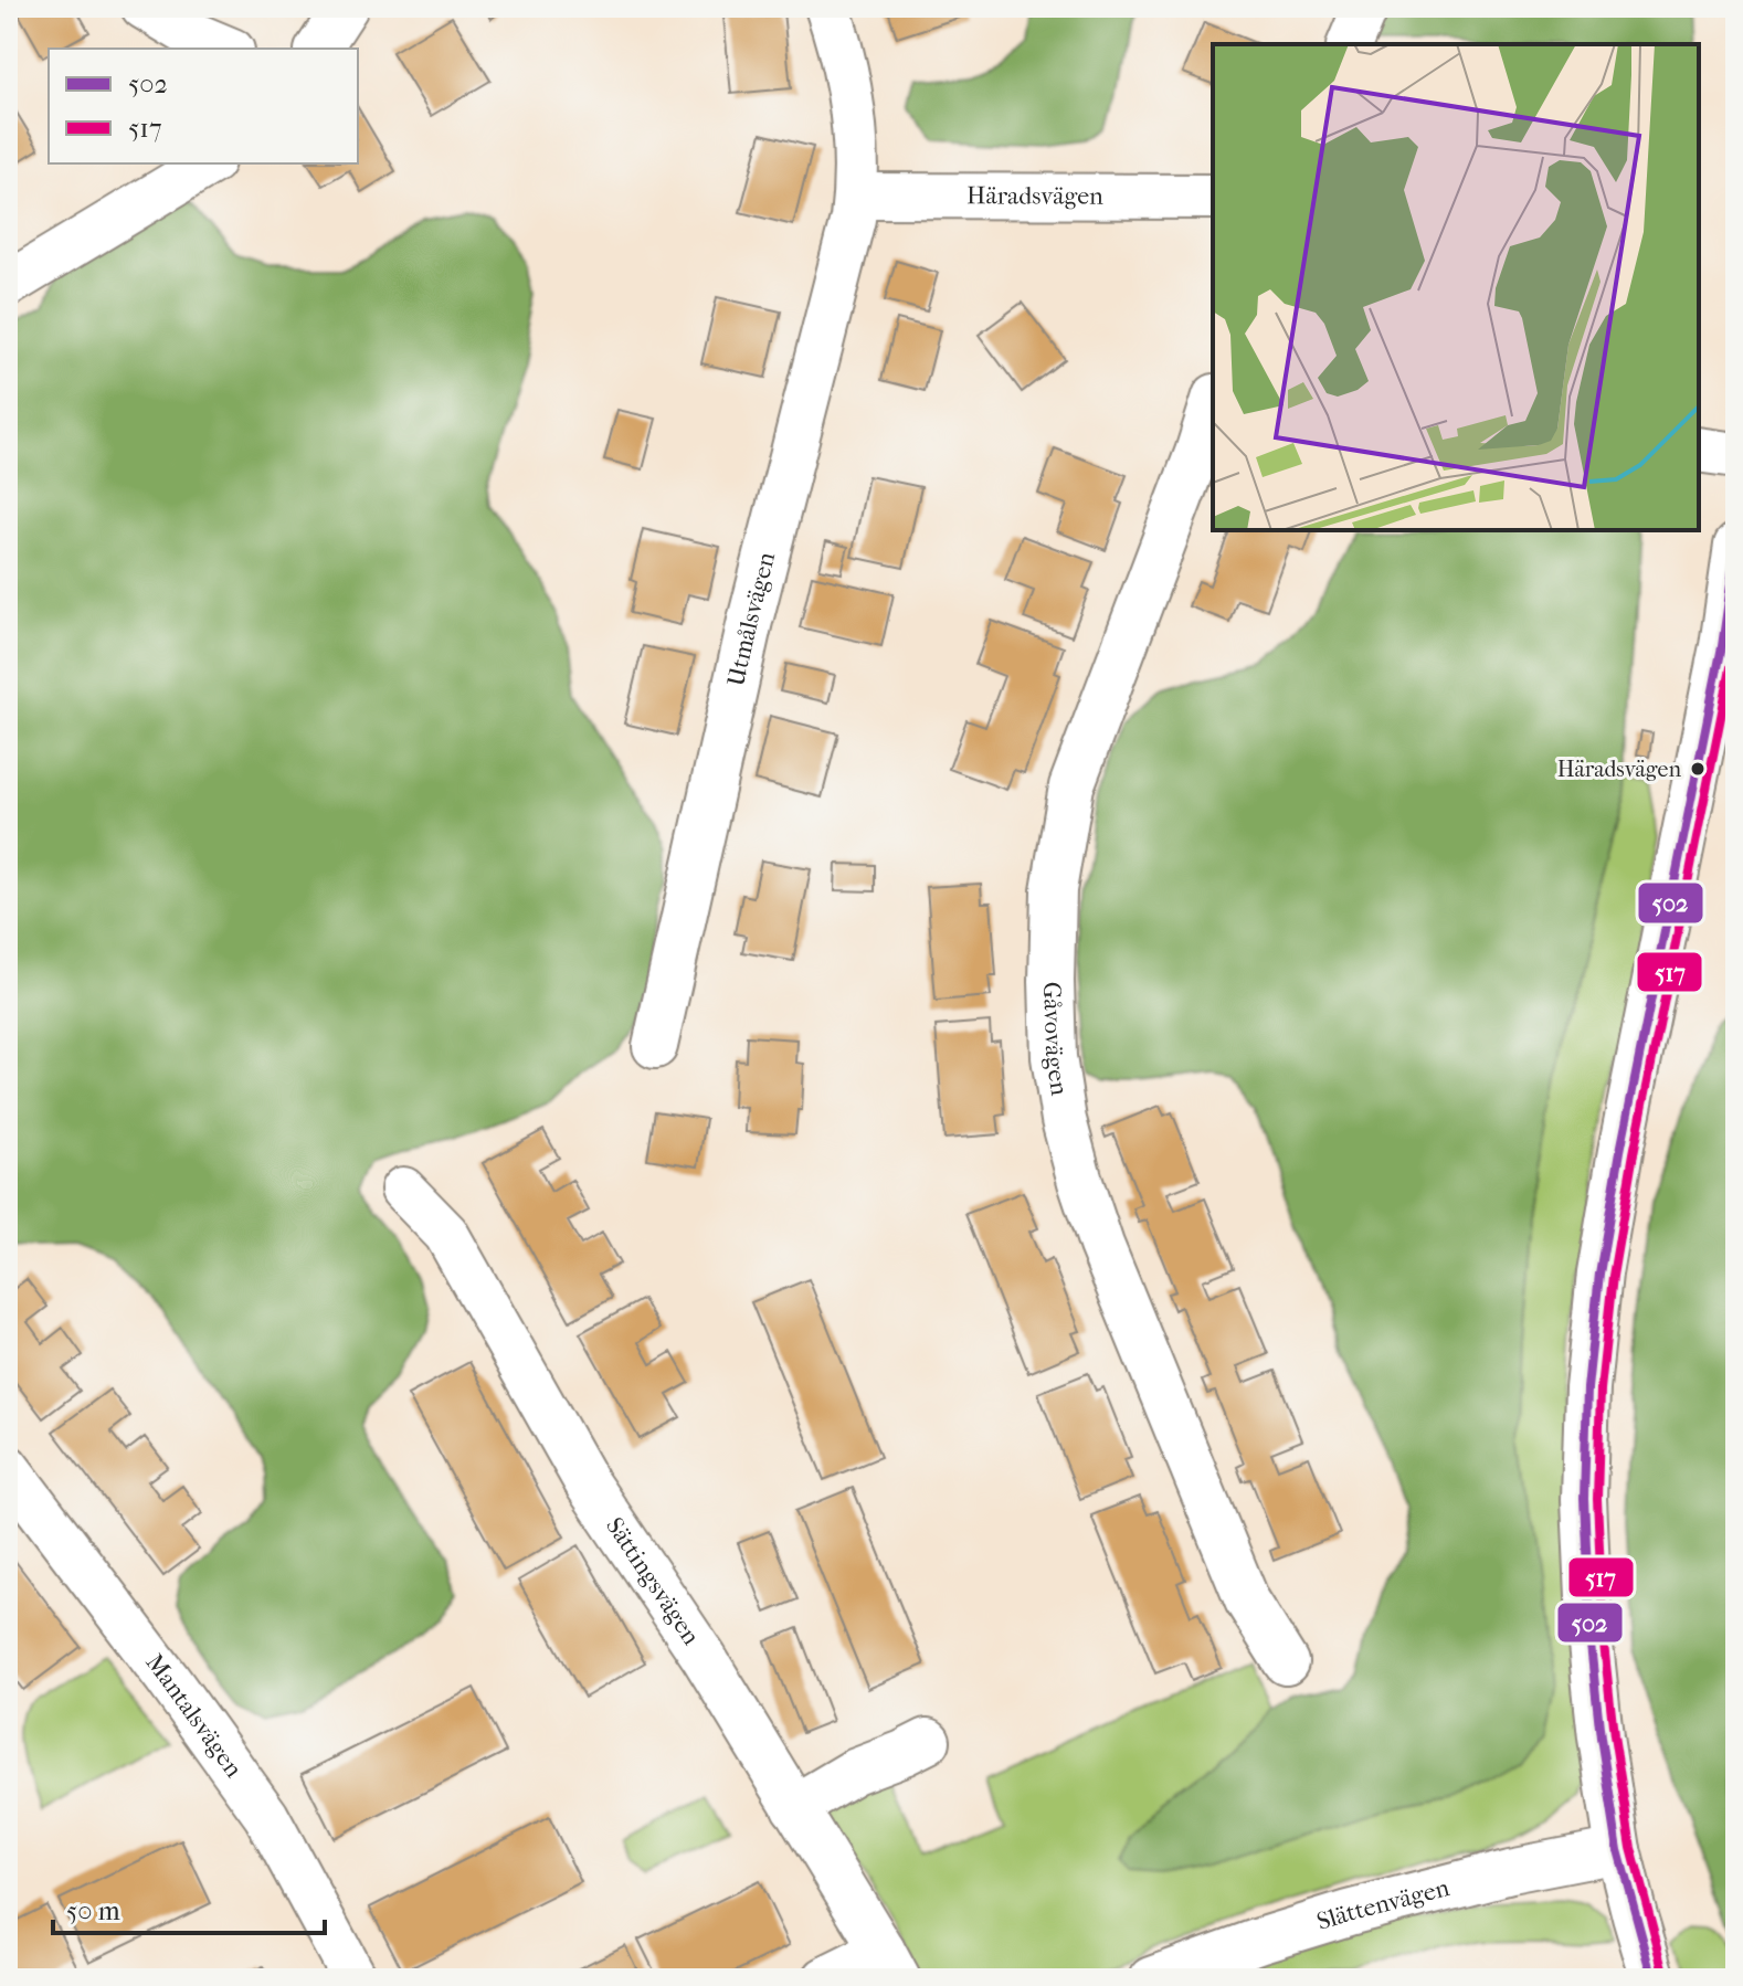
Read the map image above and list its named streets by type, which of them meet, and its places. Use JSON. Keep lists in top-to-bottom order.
{
  "streets": {
    "street": [
      "Häradsvägen",
      "Utmålsvägen",
      "Gåvovägen",
      "Sättingsvägen",
      "Mantalsvägen",
      "Slättenvägen"
    ]
  },
  "crossings": [
    ["Häradsvägen", "Utmålsvägen"]
  ],
  "places": ["Häradsvägen"],
  "lines": ["transit line 502", "transit line 517"],
  "legend": ["502", "517"],
  "scale_bar": "50 m"
}
